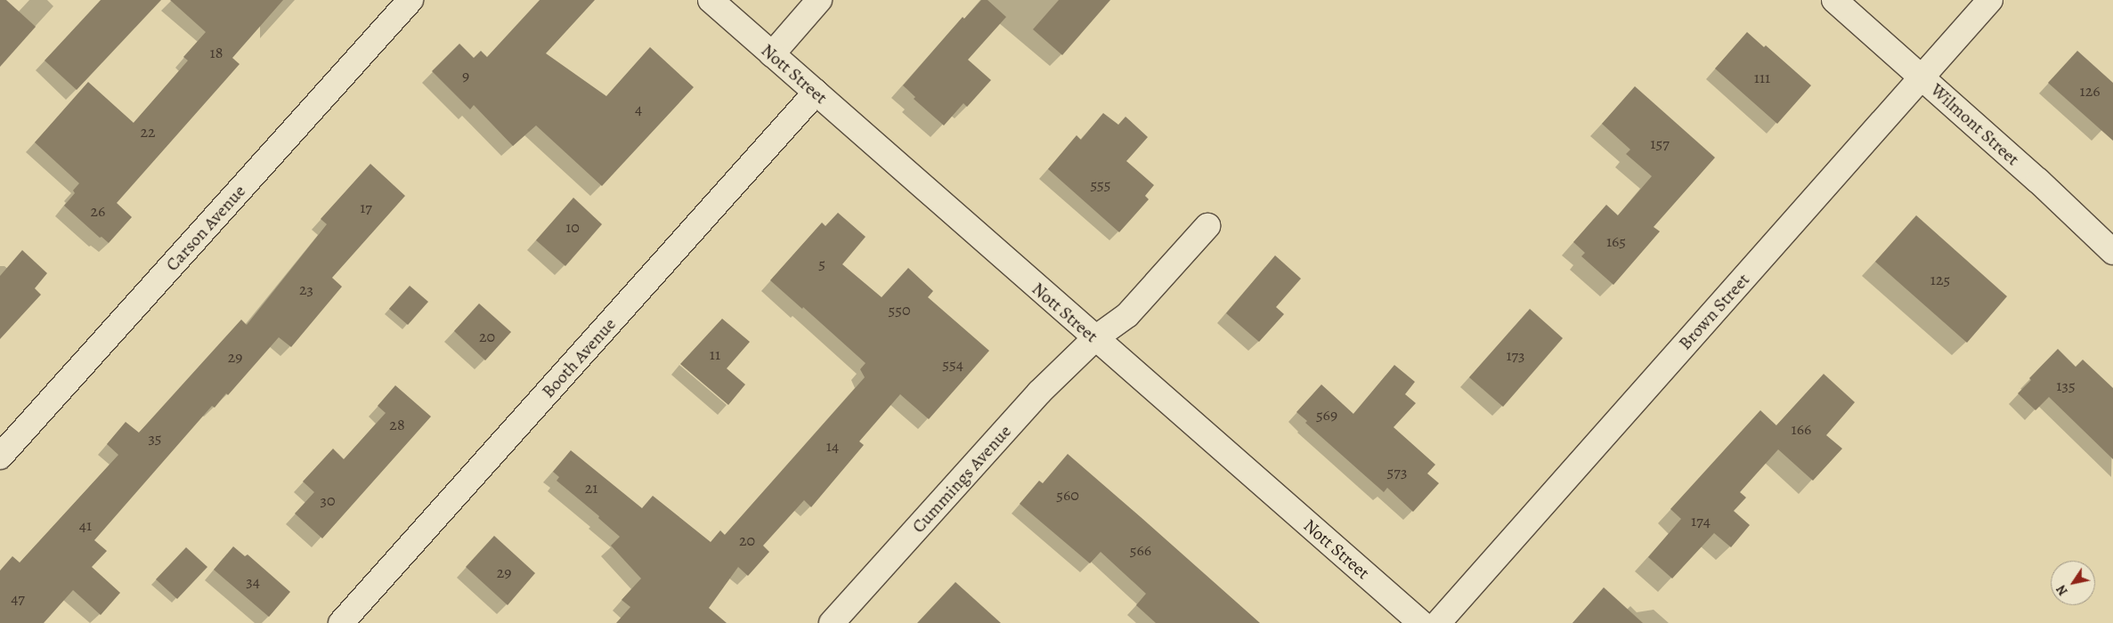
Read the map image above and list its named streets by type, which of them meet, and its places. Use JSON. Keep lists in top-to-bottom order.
{
  "streets": {
    "street": [
      "Nott Street",
      "Wilmont Street",
      "Carson Avenue",
      "Brown Street",
      "Booth Avenue",
      "Cummings Avenue"
    ]
  },
  "crossings": [
    ["Nott Street", "Booth Avenue"],
    ["Nott Street", "Cummings Avenue"],
    ["Wilmont Street", "Brown Street"]
  ],
  "house_numbers": [
    "18",
    "9",
    "111",
    "126",
    "4",
    "22",
    "157",
    "555",
    "17",
    "26",
    "10",
    "165",
    "5",
    "125",
    "23",
    "550",
    "20",
    "11",
    "173",
    "29",
    "554",
    "135",
    "569",
    "28",
    "166",
    "35",
    "14",
    "573",
    "21",
    "560",
    "30",
    "174",
    "41",
    "20",
    "566",
    "29",
    "34",
    "47"
  ],
  "north": "bottom left"
}
